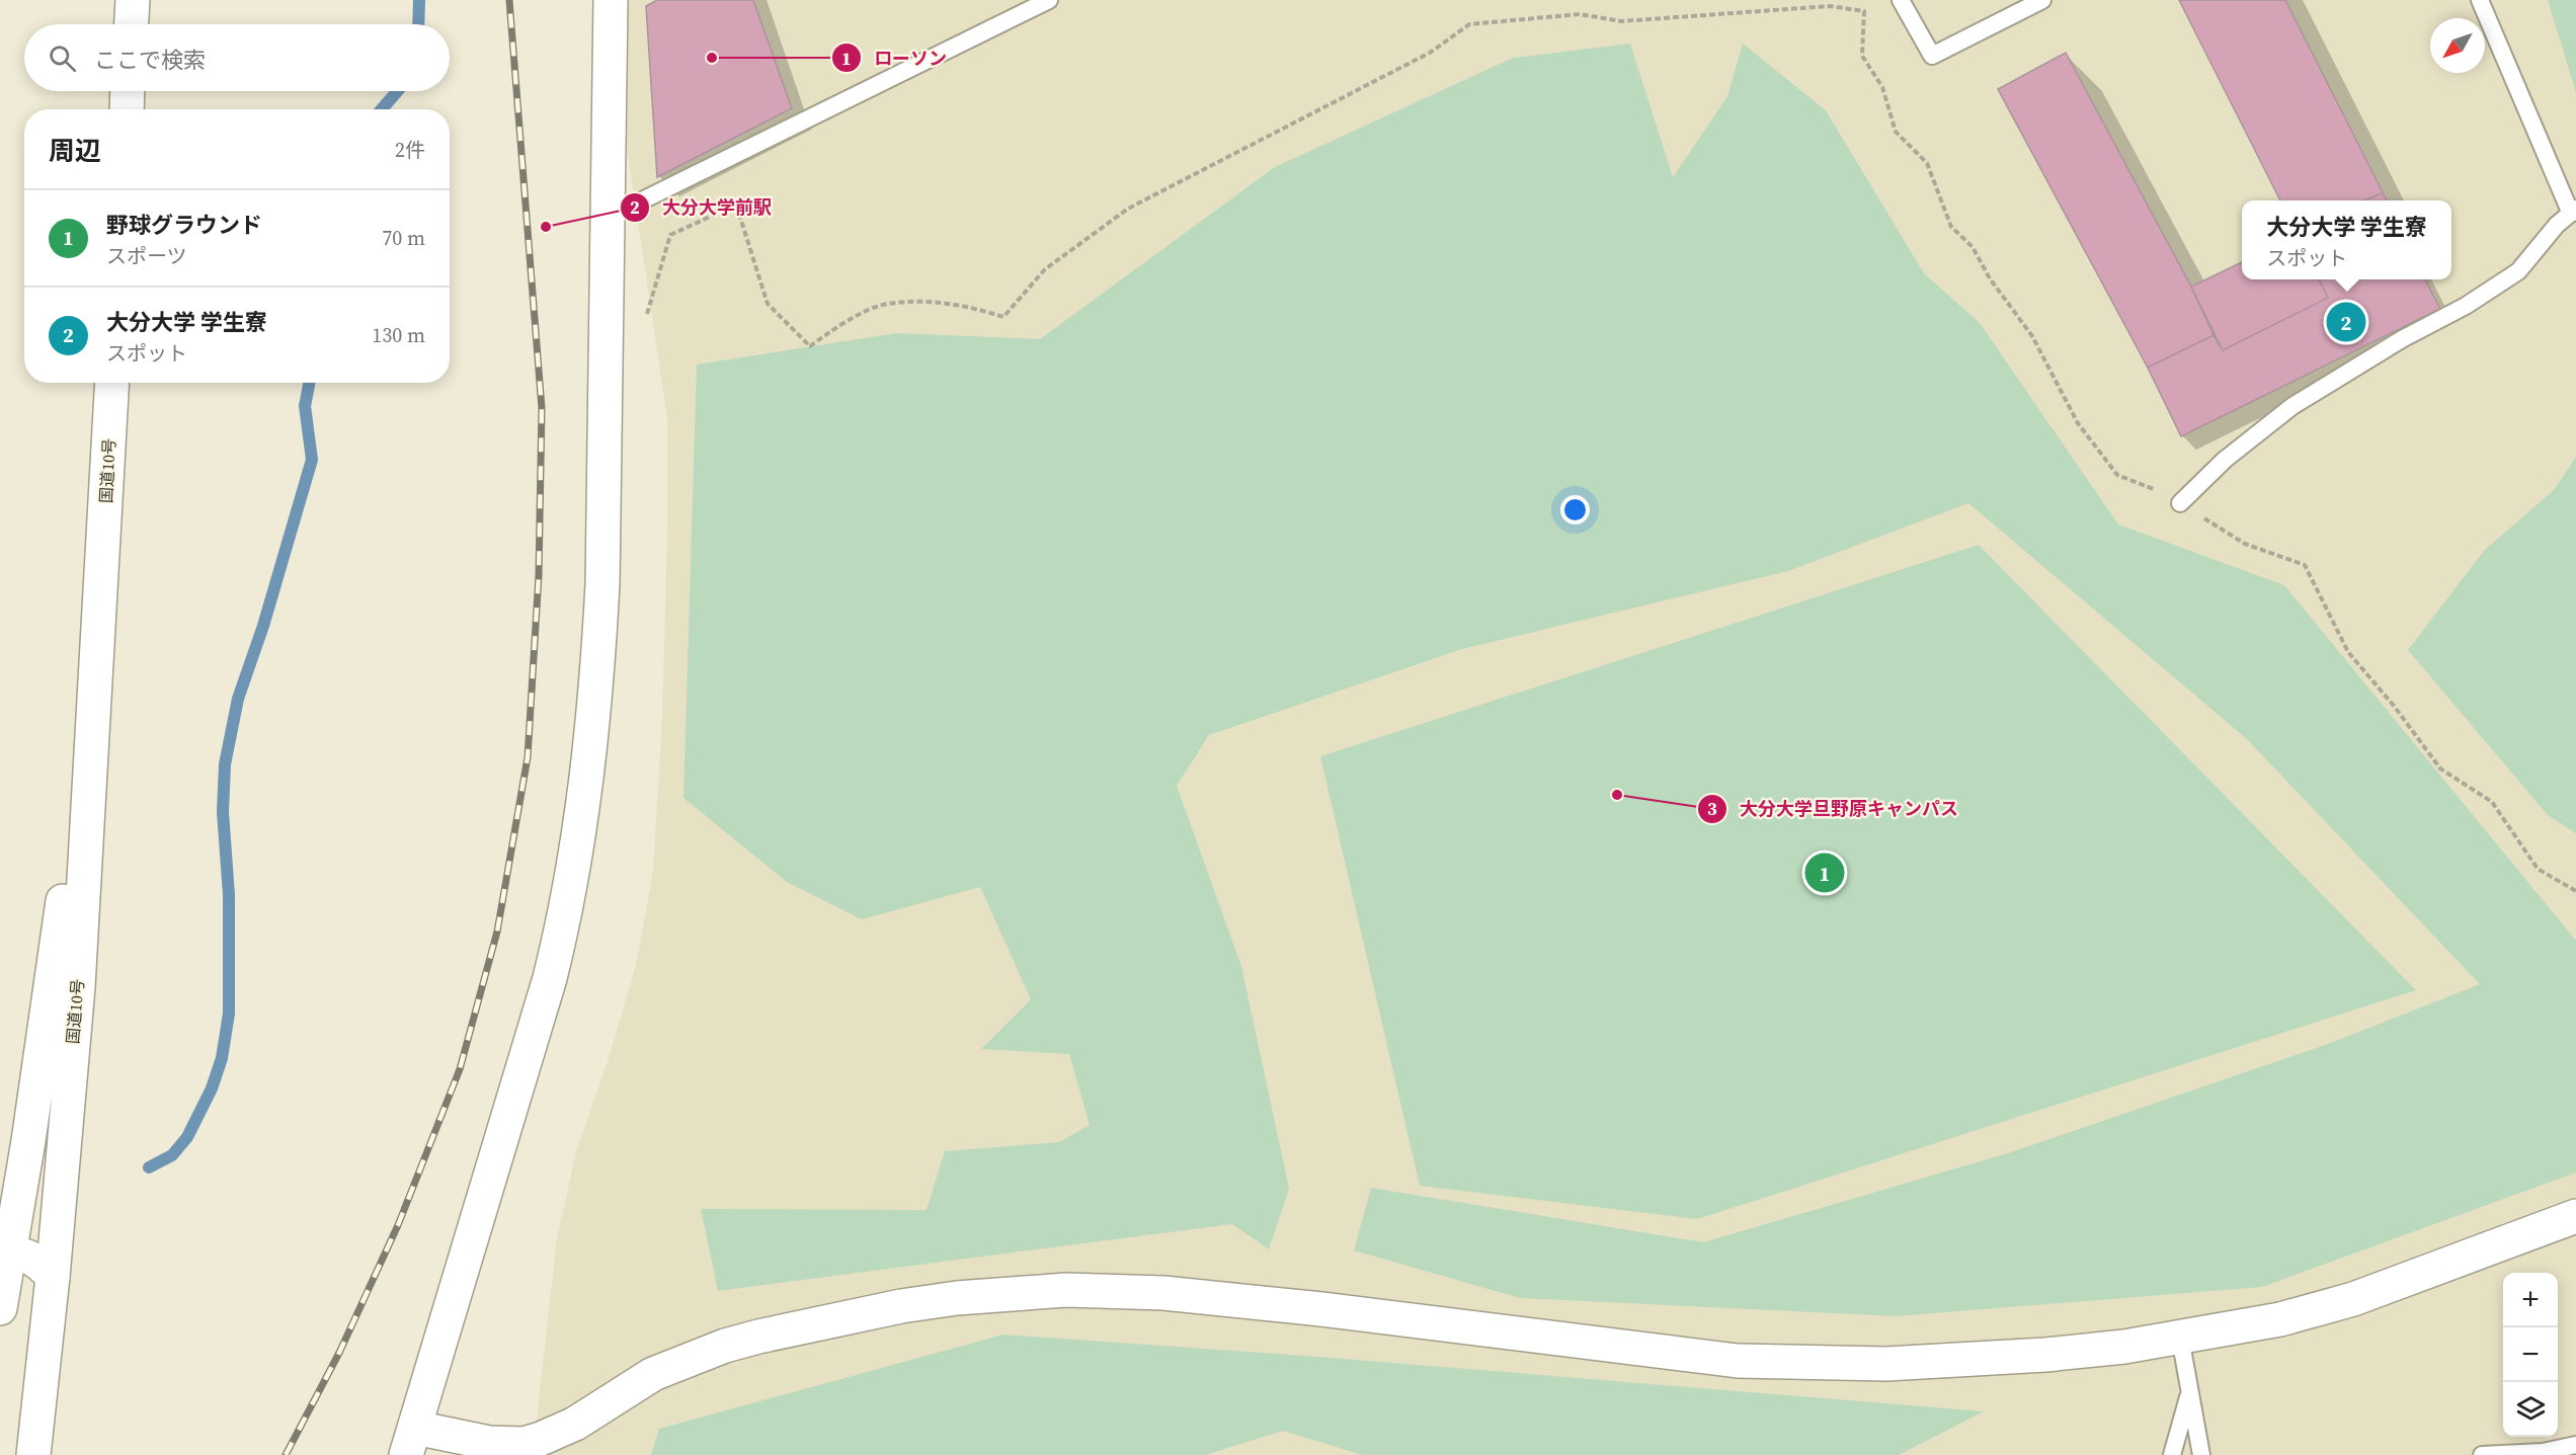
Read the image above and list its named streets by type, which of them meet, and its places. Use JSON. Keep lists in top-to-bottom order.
{
  "streets": {
    "main road": ["国道10号"]
  },
  "places": ["ローソン", "大分大学前駅", "大分大学旦野原キャンパス"],
  "north": "bottom left",
  "page": {
    "search": "ここで検索",
    "heading": ["周辺", "2件"],
    "list": [
      {
        "mark": "1",
        "name": "野球グラウンド",
        "note": "スポーツ",
        "value": "70 m"
      },
      {
        "mark": "2",
        "name": "大分大学 学生寮",
        "note": "スポット",
        "value": "130 m"
      }
    ],
    "popup": ["大分大学 学生寮", "スポット"],
    "pins": ["2", "1"],
    "map_buttons": ["+", "−"]
  }
}
